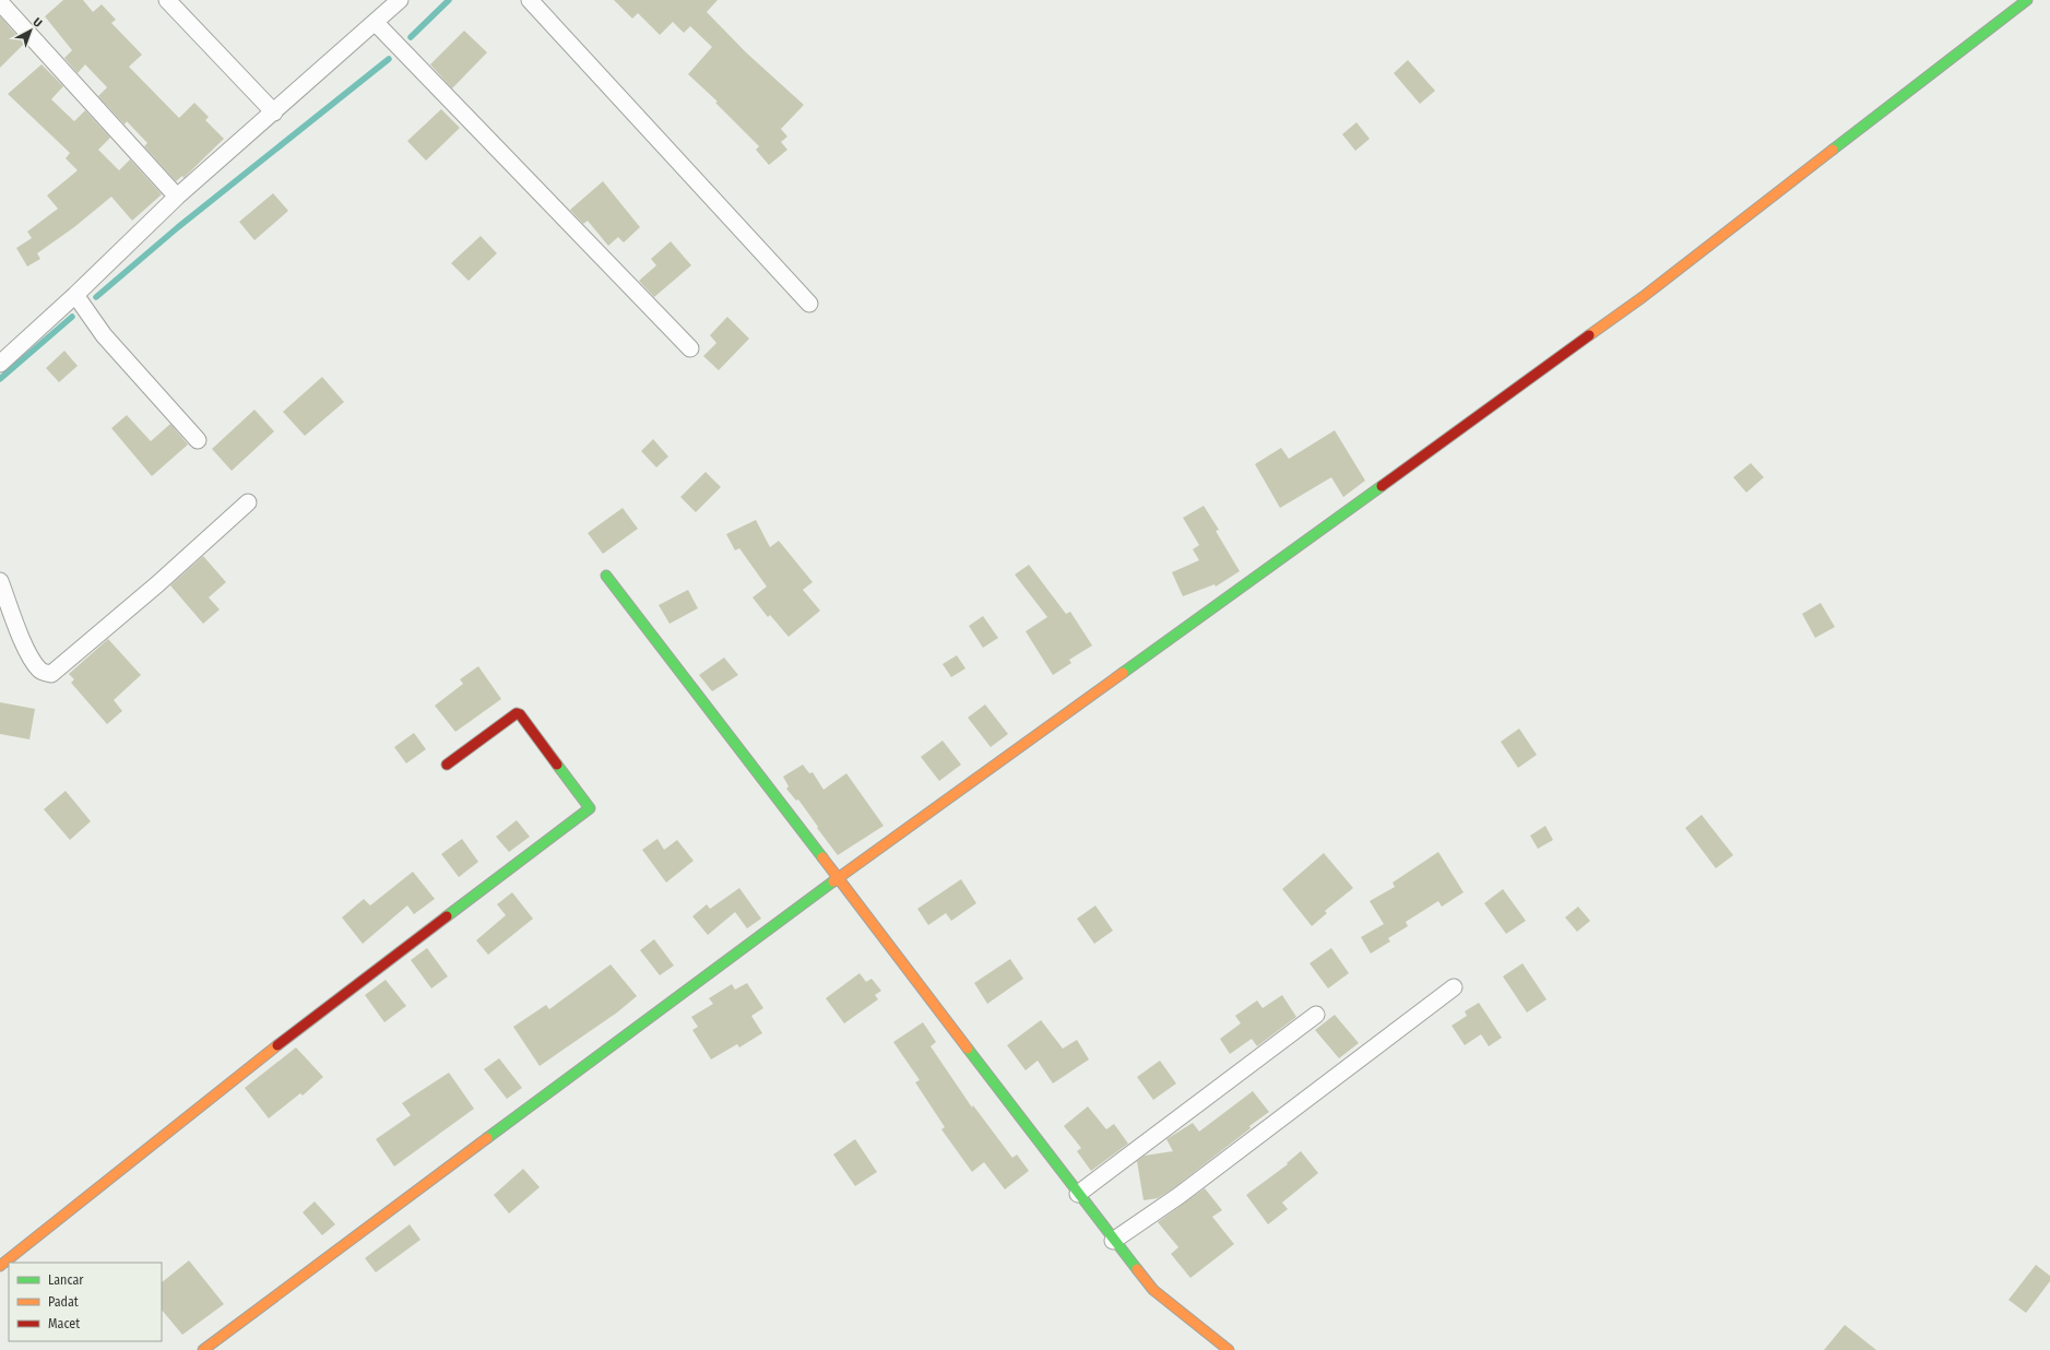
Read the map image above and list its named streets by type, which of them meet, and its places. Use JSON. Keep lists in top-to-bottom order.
{
  "legend": ["Lancar", "Padat", "Macet"],
  "north": "top right"
}
